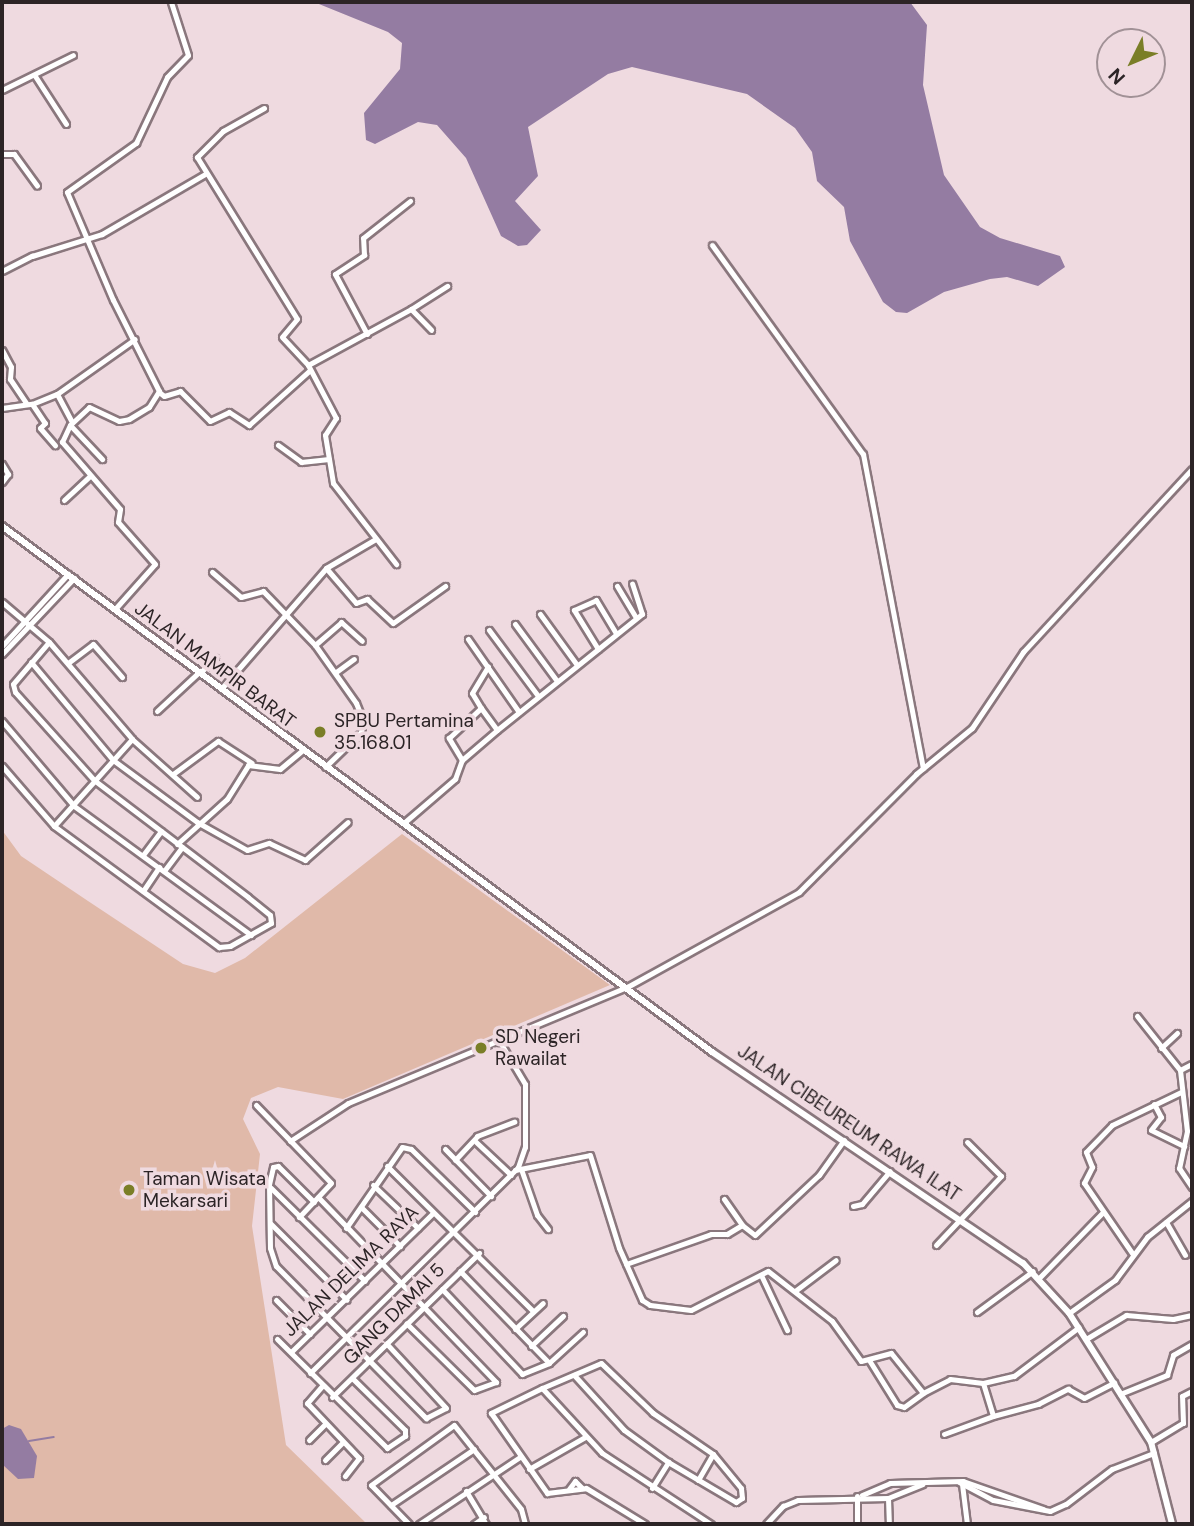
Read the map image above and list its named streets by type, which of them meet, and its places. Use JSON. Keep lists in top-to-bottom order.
{
  "streets": {
    "street": [
      "JALAN MAMPIR BARAT",
      "JALAN CIBEUREUM RAWA ILAT",
      "JALAN DELIMA RAYA",
      "GANG DAMAI 5"
    ]
  },
  "crossings": [
    ["JALAN MAMPIR BARAT", "JALAN CIBEUREUM RAWA ILAT"]
  ],
  "places": ["SPBU Pertamina 35.168.01", "SD Negeri Rawailat", "Taman Wisata Mekarsari"],
  "north": "bottom left"
}
